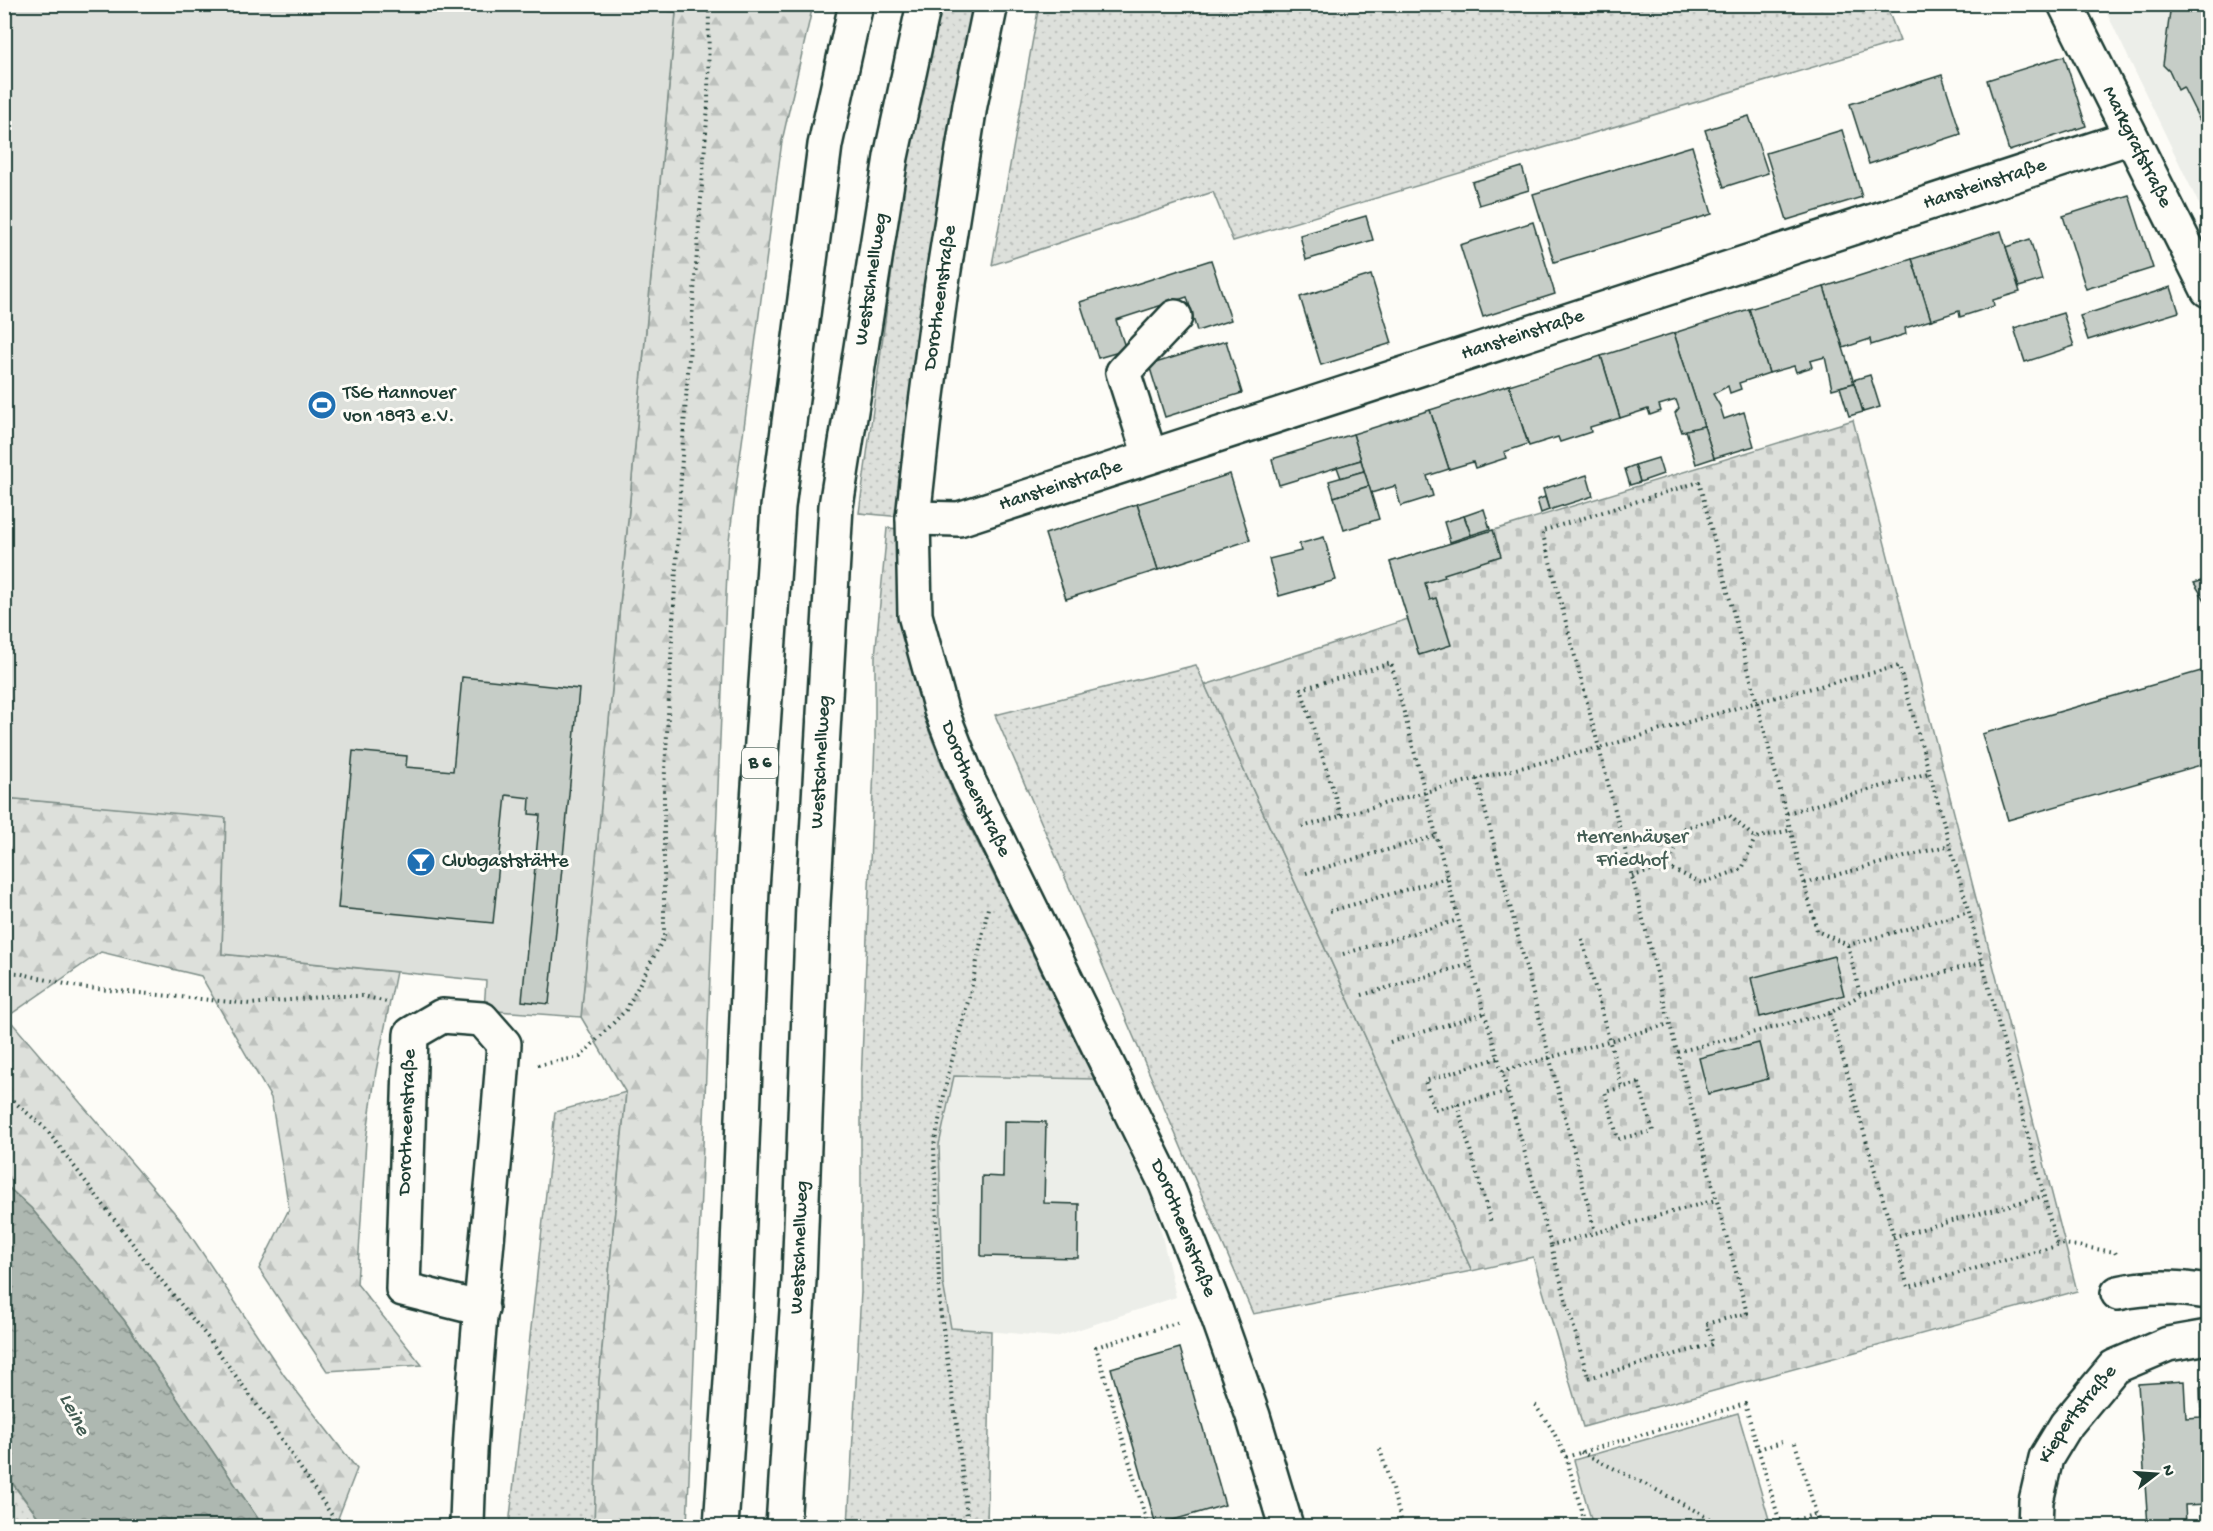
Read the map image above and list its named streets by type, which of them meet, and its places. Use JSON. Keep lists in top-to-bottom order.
{
  "streets": {
    "main road": [
      "Markgrafstraße",
      "Hansteinstraße",
      "Westschnellweg",
      "Dorotheenstraße",
      "B 6",
      "Kiepertstraße"
    ]
  },
  "crossings": [
    ["Markgrafstraße", "Hansteinstraße"],
    ["Hansteinstraße", "Dorotheenstraße"]
  ],
  "water": ["Leine"],
  "parks": ["Herrenhäuser Friedhof"],
  "places": {
    "sports": ["TSG Hannover von 1893 e.V."],
    "bar": ["Clubgaststätte"]
  },
  "north": "right"
}
